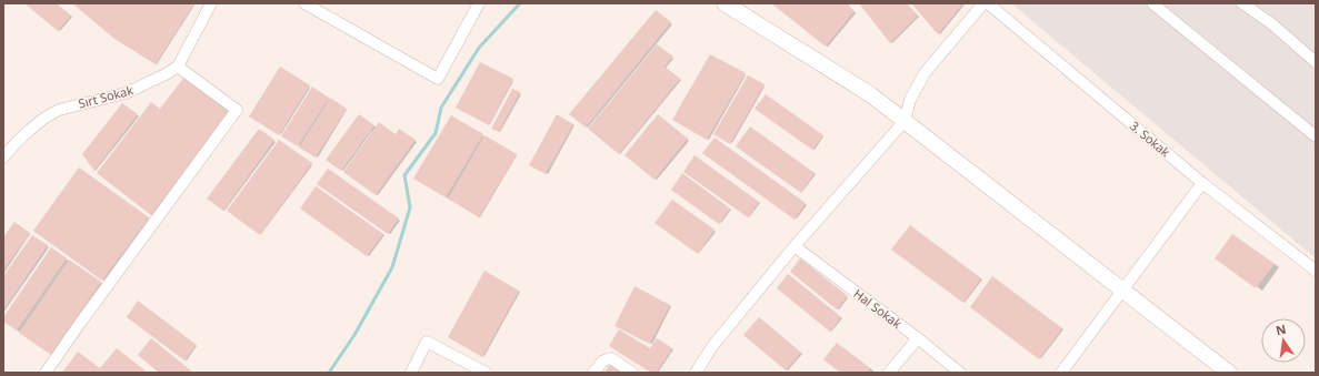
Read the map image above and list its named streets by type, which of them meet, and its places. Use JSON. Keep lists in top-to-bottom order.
{
  "streets": {
    "street": ["Sırt Sokak", "3. Sokak", "Hal Sokak"]
  },
  "north": "top"
}
